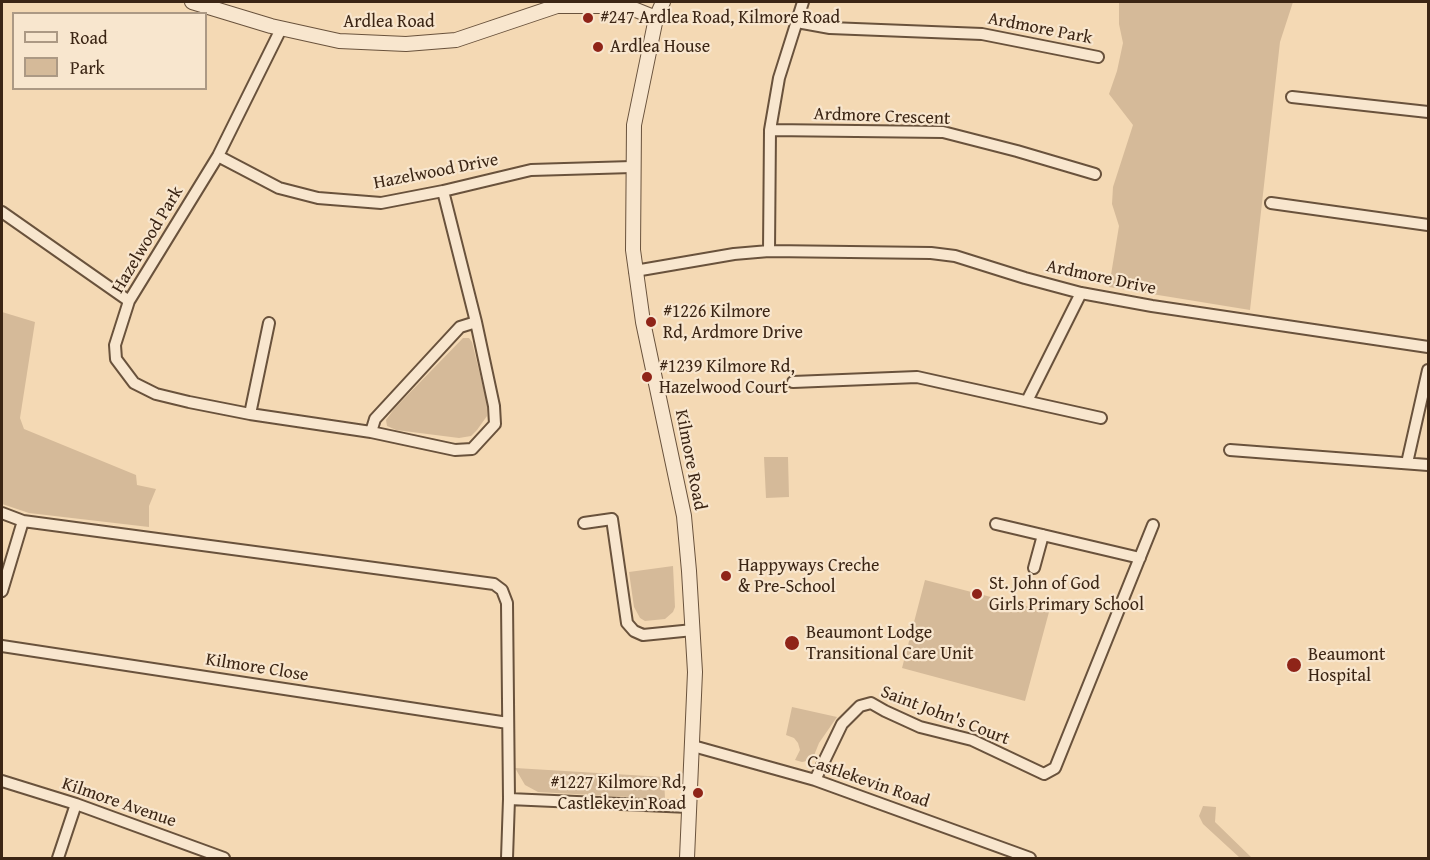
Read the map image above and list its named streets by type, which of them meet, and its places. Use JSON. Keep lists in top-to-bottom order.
{
  "streets": {
    "street": [
      "Ardlea Road",
      "Ardmore Park",
      "Ardmore Crescent",
      "Hazelwood Drive",
      "Hazelwood Park",
      "Ardmore Drive",
      "Kilmore Road",
      "Kilmore Close",
      "Saint John's Court",
      "Castlekevin Road",
      "Kilmore Avenue"
    ]
  },
  "crossings": [
    ["Ardlea Road", "Hazelwood Park"],
    ["Ardlea Road", "Kilmore Road"],
    ["Hazelwood Drive", "Hazelwood Park"],
    ["Hazelwood Drive", "Kilmore Road"],
    ["Ardmore Drive", "Kilmore Road"],
    ["Kilmore Road", "Castlekevin Road"],
    ["Saint John's Court", "Castlekevin Road"]
  ],
  "places": [
    "#247 Ardlea Road, Kilmore Road",
    "Ardlea House",
    "#1226 Kilmore Rd, Ardmore Drive",
    "#1239 Kilmore Rd, Hazelwood Court",
    "Happyways Creche & Pre-School",
    "St. John of God Girls Primary School",
    "Beaumont Lodge Transitional Care Unit",
    "Beaumont Hospital",
    "#1227 Kilmore Rd, Castlekevin Road"
  ],
  "legend": ["Road", "Park"]
}
